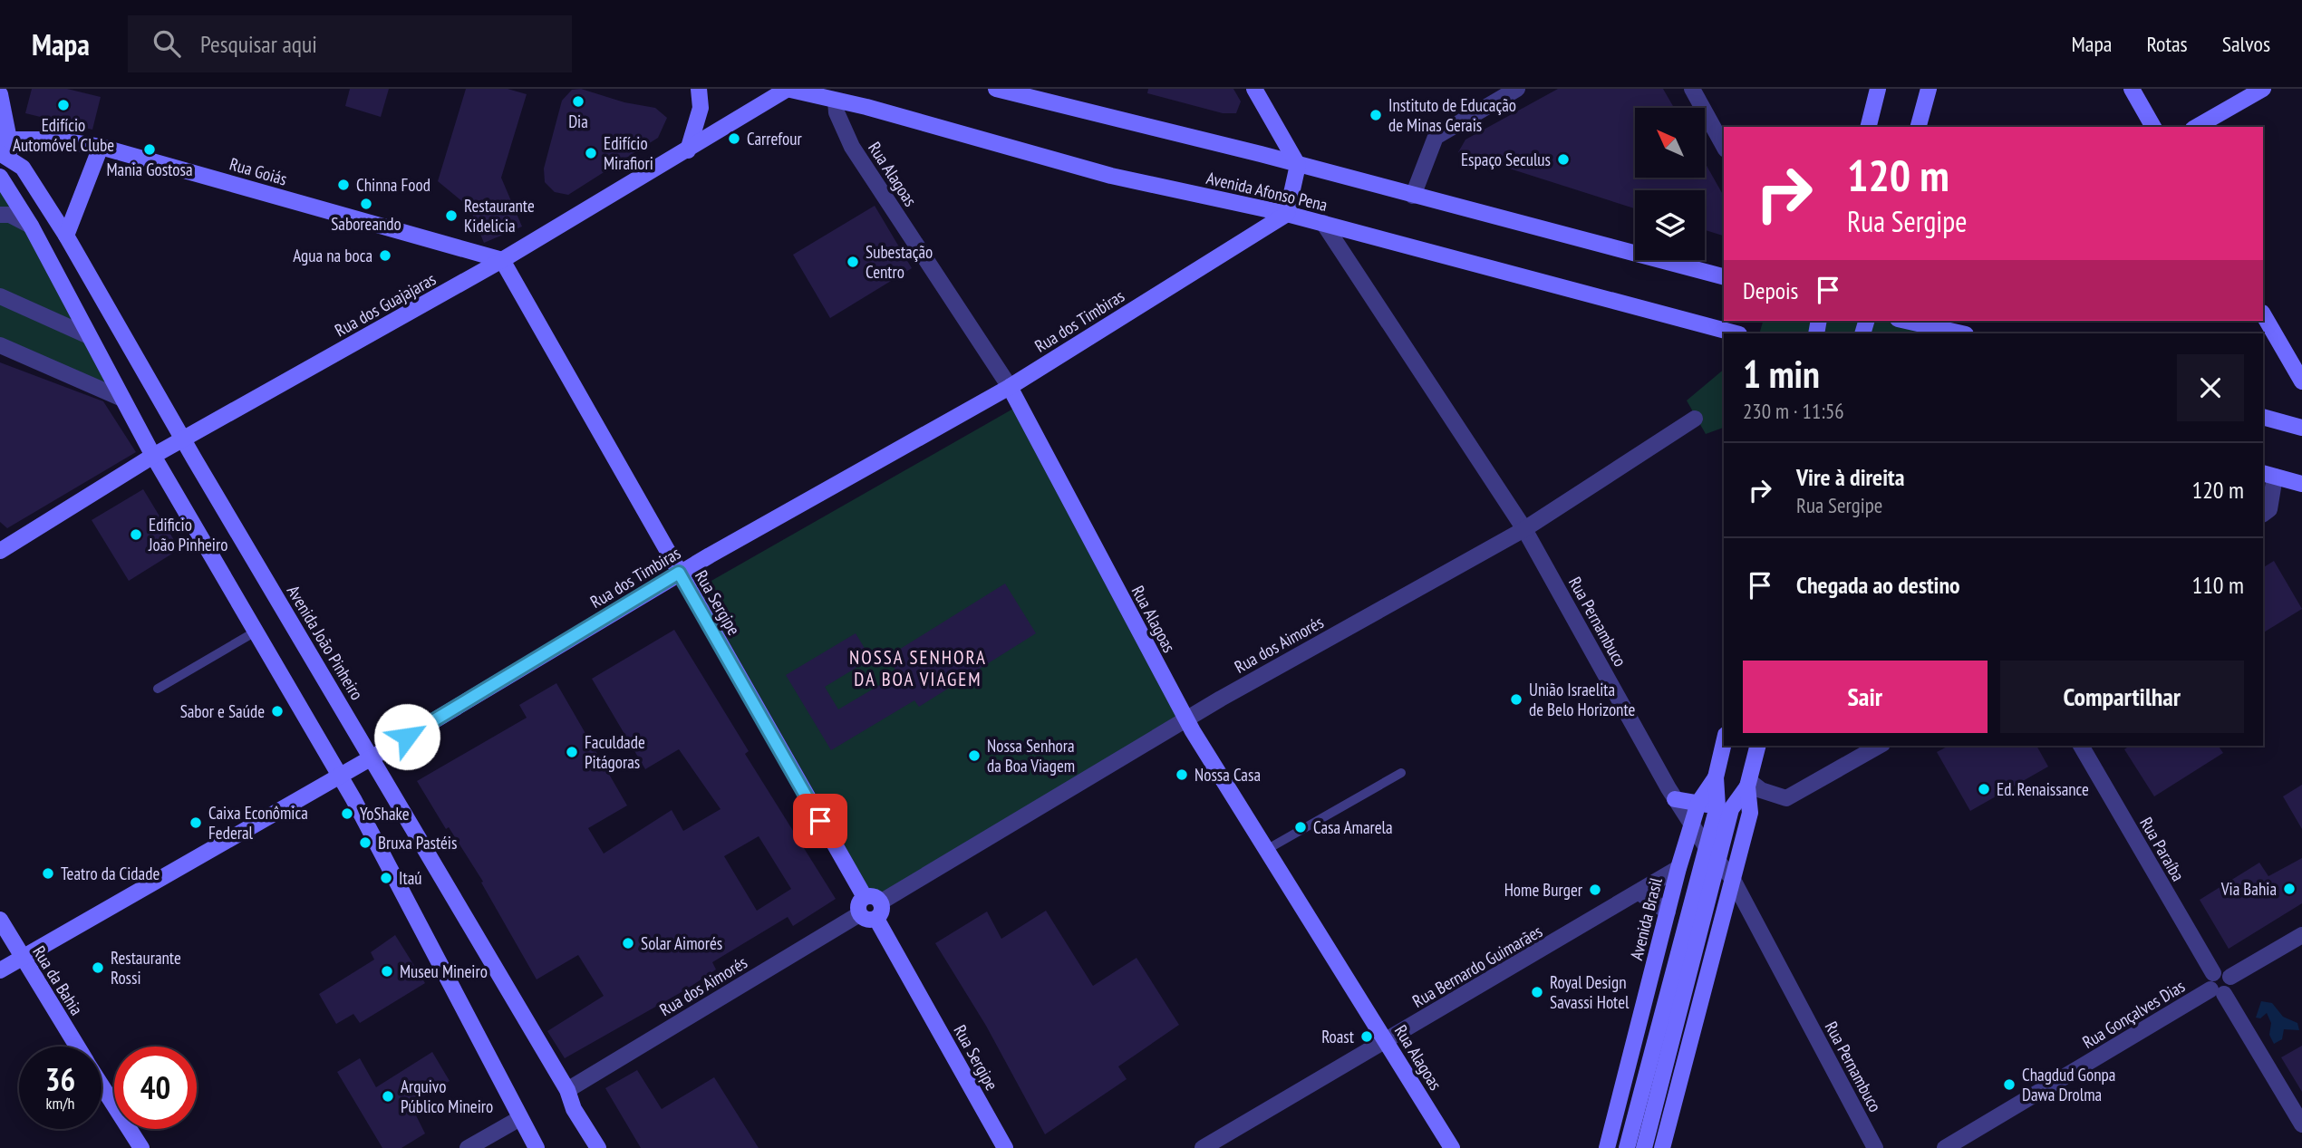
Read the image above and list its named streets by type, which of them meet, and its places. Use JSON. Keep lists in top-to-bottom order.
{
  "streets": {
    "street": [
      "Rua Goiás",
      "Rua Alagoas",
      "Avenida Afonso Pena",
      "Rua dos Guajajaras",
      "Rua dos Timbiras",
      "Rua Sergipe",
      "Rua Pernambuco",
      "Avenida João Pinheiro",
      "Rua dos Aimorés",
      "Rua Paraíba",
      "Avenida Brasil",
      "Rua Bernardo Guimarães",
      "Rua da Bahia",
      "Rua Gonçalves Dias"
    ]
  },
  "crossings": [
    ["Rua Goiás", "Rua dos Guajajaras"],
    ["Rua Goiás", "Rua Sergipe"],
    ["Rua Goiás", "Avenida João Pinheiro"],
    ["Rua Alagoas", "Avenida Afonso Pena"],
    ["Rua Alagoas", "Rua dos Timbiras"],
    ["Rua Alagoas", "Rua dos Aimorés"],
    ["Rua Alagoas", "Rua Bernardo Guimarães"],
    ["Avenida Afonso Pena", "Rua dos Guajajaras"],
    ["Avenida Afonso Pena", "Rua dos Timbiras"],
    ["Avenida Afonso Pena", "Rua Pernambuco"],
    ["Rua dos Guajajaras", "Rua Sergipe"],
    ["Rua dos Guajajaras", "Avenida João Pinheiro"],
    ["Rua dos Timbiras", "Rua Sergipe"],
    ["Rua dos Timbiras", "Avenida João Pinheiro"],
    ["Rua dos Timbiras", "Rua da Bahia"],
    ["Rua Sergipe", "Rua dos Aimorés"],
    ["Rua Pernambuco", "Rua dos Aimorés"],
    ["Rua Pernambuco", "Avenida Brasil"],
    ["Avenida João Pinheiro", "Rua dos Aimorés"],
    ["Rua Paraíba", "Rua Gonçalves Dias"],
    ["Avenida Brasil", "Rua Bernardo Guimarães"]
  ],
  "districts": ["NOSSA SENHORA DA BOA VIAGEM"],
  "places": [
    "Dia",
    "Edifício Automóvel Clube",
    "Instituto de Educação de Minas Gerais",
    "Carrefour",
    "Mania Gostosa",
    "Edifício Mirafiori",
    "Espaço Seculus",
    "Chinna Food",
    "Saboreando",
    "Restaurante Kidelicia",
    "Agua na boca",
    "Subestação Centro",
    "Edificio João Pinheiro",
    "União Israelita de Belo Horizonte",
    "Sabor e Saúde",
    "Faculdade Pitágoras",
    "Nossa Senhora da Boa Viagem",
    "Nossa Casa",
    "Ed. Renaissance",
    "YoShake",
    "Caixa Econômica Federal",
    "Casa Amarela",
    "Bruxa Pastéis",
    "Teatro da Cidade",
    "Itaú",
    "Via Bahia",
    "Home Burger",
    "Solar Aimorés",
    "Restaurante Rossi",
    "Museu Mineiro",
    "Royal Design Savassi Hotel",
    "Roast",
    "Chagdud Gonpa Dawa Drolma",
    "Arquivo Público Mineiro"
  ],
  "north": "top left",
  "page": {
    "header": "Mapa",
    "search": "Pesquisar aqui",
    "nav": ["Mapa", "Rotas", "Salvos"],
    "turn": ["120 m", "Rua Sergipe"],
    "then": "Depois",
    "heading": ["1 min", "230 m · 11:56"],
    "list": [
      {
        "name": "Vire à direita",
        "note": "Rua Sergipe",
        "value": "120 m"
      },
      {
        "name": "Chegada ao destino",
        "value": "110 m"
      }
    ],
    "buttons": ["Sair", "Compartilhar"],
    "speed": "36 km/h",
    "limit": "40"
  }
}
